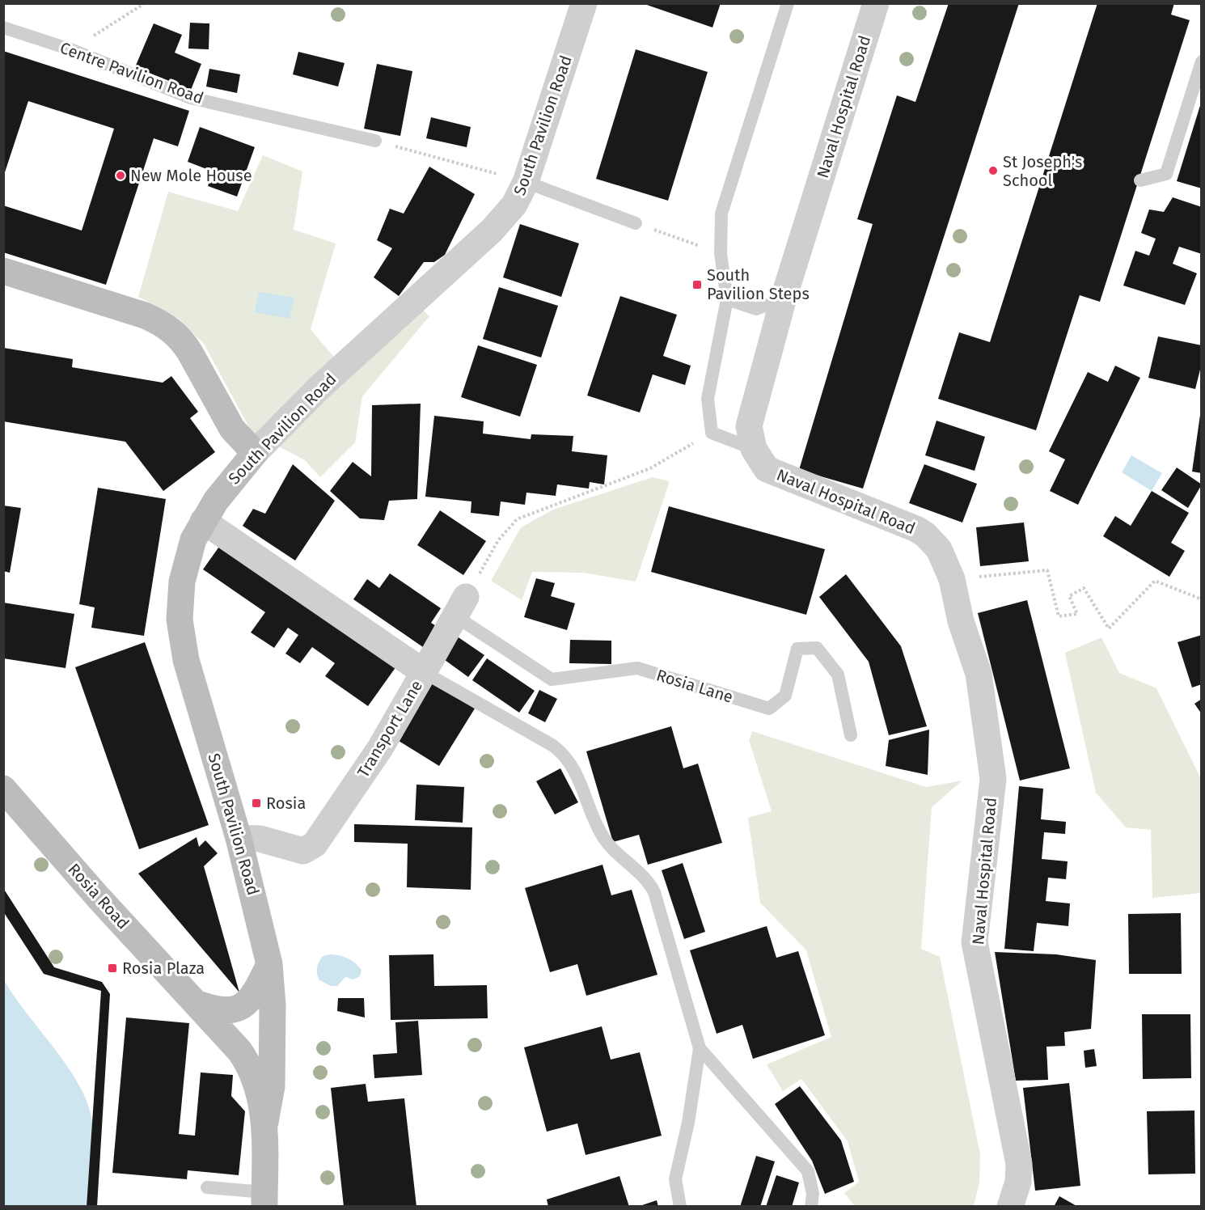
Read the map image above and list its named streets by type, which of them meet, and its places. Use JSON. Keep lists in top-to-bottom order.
{
  "streets": {
    "main road": ["South Pavilion Road", "Rosia Road"],
    "street": ["Naval Hospital Road", "Transport Lane"],
    "lane": ["Centre Pavilion Road", "Rosia Lane"]
  },
  "crossings": [
    ["South Pavilion Road", "Transport Lane"],
    ["South Pavilion Road", "Rosia Road"]
  ],
  "places": {
    "other": ["St Joseph's School", "New Mole House"],
    "transit": ["South Pavilion Steps", "Rosia", "Rosia Plaza"]
  }
}
